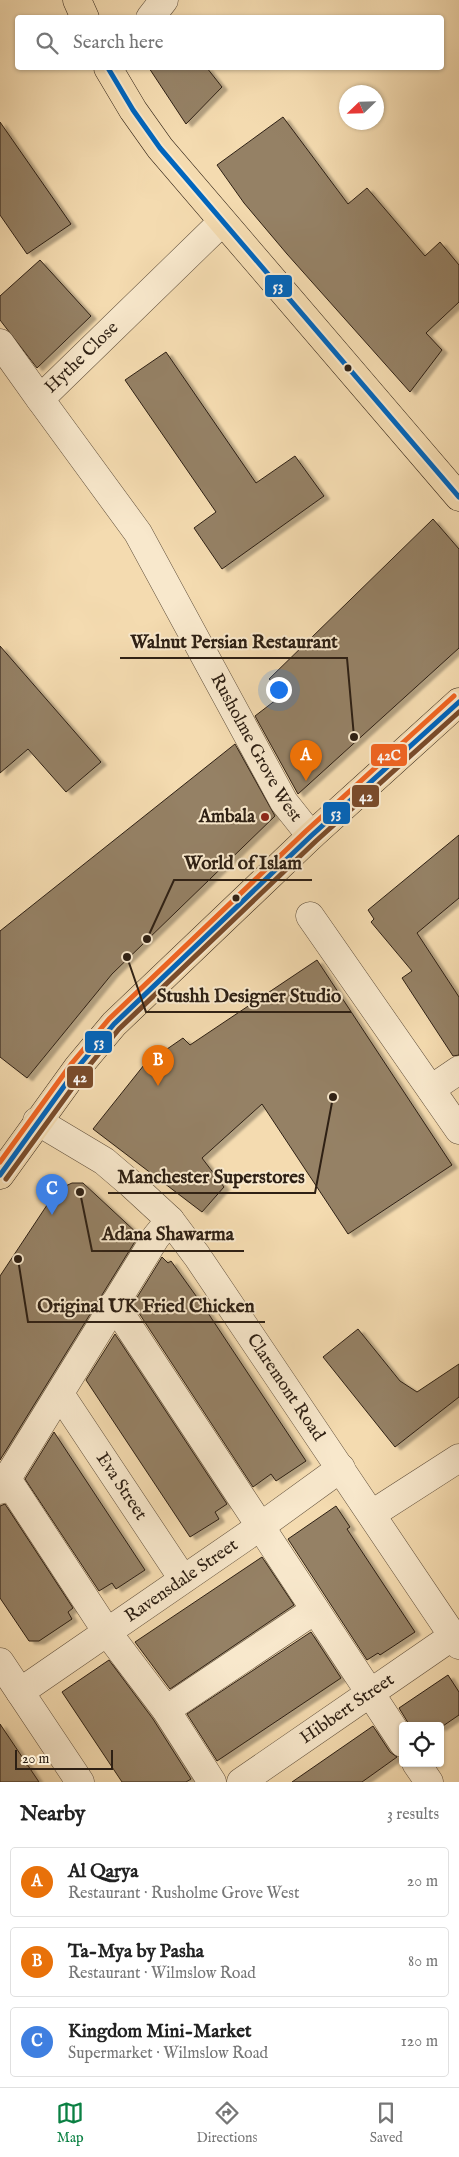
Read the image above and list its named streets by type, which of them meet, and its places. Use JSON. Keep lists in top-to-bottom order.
{
  "streets": {
    "street": [
      "Hythe Close",
      "Rusholme Grove West",
      "Claremont Road",
      "Eva Street",
      "Ravensdale Street",
      "Hibbert Street"
    ]
  },
  "crossings": [
    ["Hythe Close", "Rusholme Grove West"],
    ["Claremont Road", "Ravensdale Street"],
    ["Claremont Road", "Hibbert Street"],
    ["Eva Street", "Ravensdale Street"]
  ],
  "places": [
    "Walnut Persian Restaurant",
    "Ambala",
    "World of Islam",
    "Stushh Designer Studio",
    "Manchester Superstores",
    "Adana Shawarma",
    "Original UK Fried Chicken"
  ],
  "lines": ["transit line 53", "transit line 42C", "transit line 42"],
  "scale_bar": "20 m",
  "north": "bottom left",
  "page": {
    "search": "Search here",
    "pins": ["A", "B", "C"],
    "scale": "20 m",
    "heading": ["Nearby", "3 results"],
    "list": [
      {
        "mark": "A",
        "name": "Al Qarya",
        "note": "Restaurant · Rusholme Grove West",
        "value": "20 m"
      },
      {
        "mark": "B",
        "name": "Ta-Mya by Pasha",
        "note": "Restaurant · Wilmslow Road",
        "value": "80 m"
      },
      {
        "mark": "C",
        "name": "Kingdom Mini-Market",
        "note": "Supermarket · Wilmslow Road",
        "value": "120 m"
      }
    ],
    "nav": ["Map", "Directions", "Saved"]
  }
}
